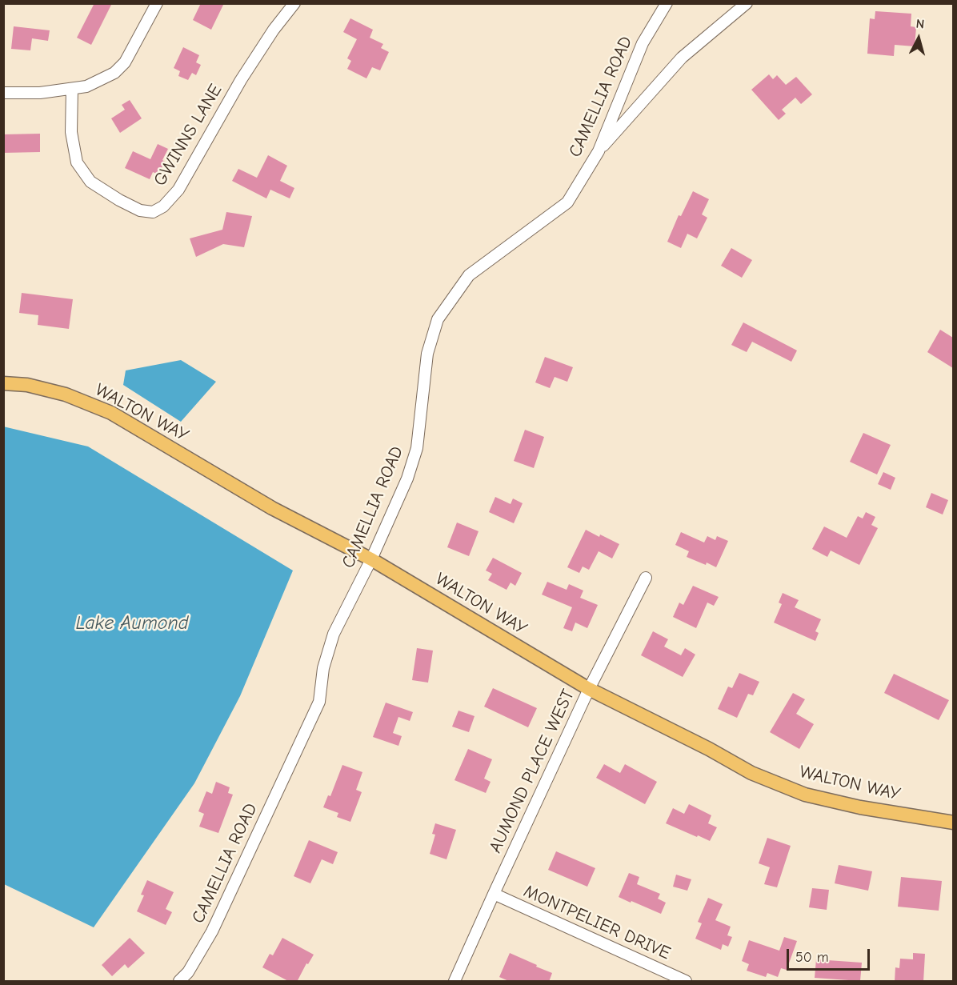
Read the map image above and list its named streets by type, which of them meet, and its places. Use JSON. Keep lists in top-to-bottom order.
{
  "streets": {
    "main road": ["WALTON WAY"],
    "street": [
      "CAMELLIA ROAD",
      "GWINNS LANE",
      "AUMOND PLACE WEST",
      "MONTPELIER DRIVE"
    ]
  },
  "crossings": [
    ["CAMELLIA ROAD", "WALTON WAY"],
    ["WALTON WAY", "AUMOND PLACE WEST"],
    ["AUMOND PLACE WEST", "MONTPELIER DRIVE"]
  ],
  "water": ["Lake Aumond"],
  "scale_bar": "50 m",
  "north": "top"
}
